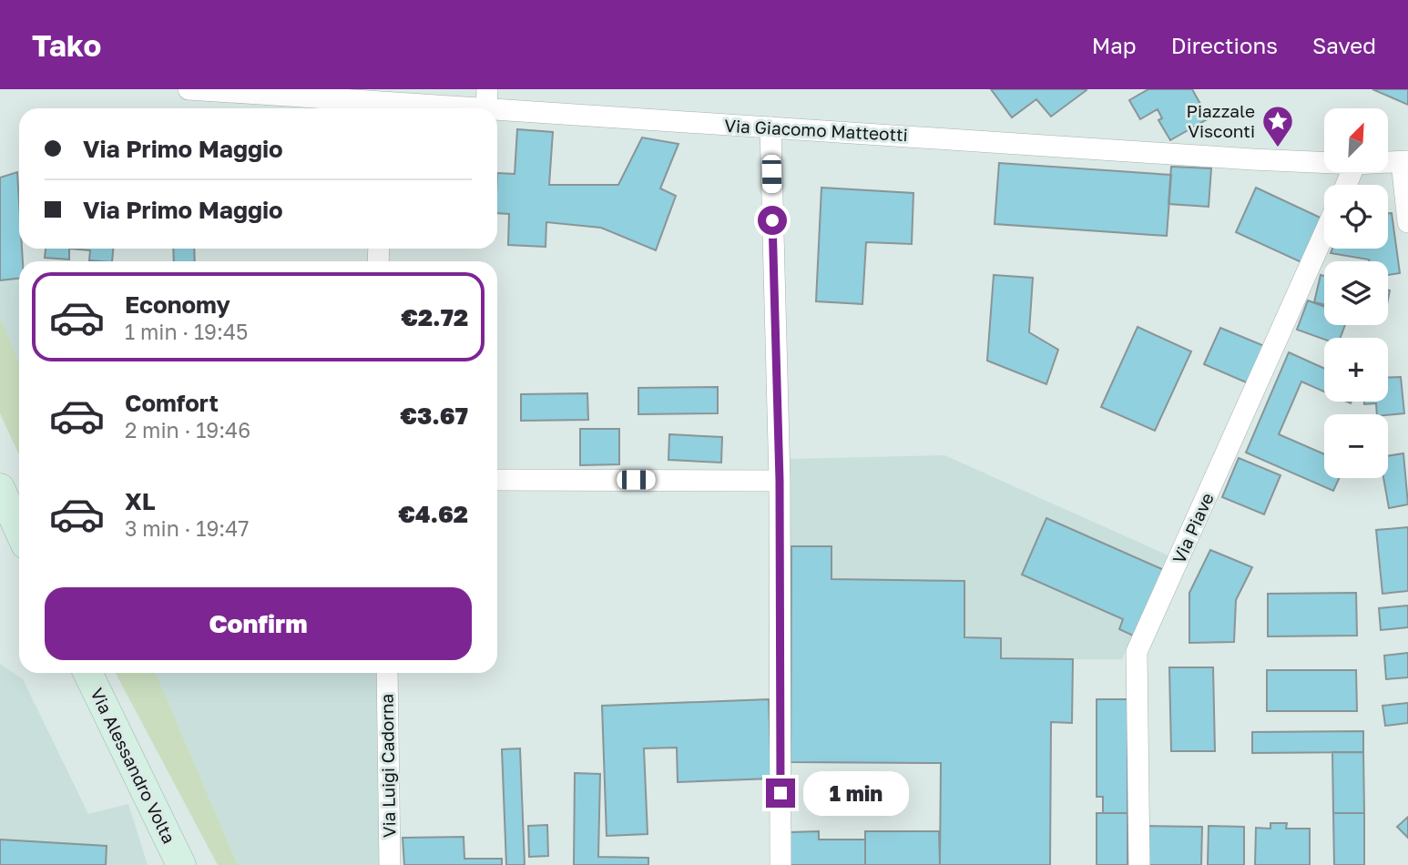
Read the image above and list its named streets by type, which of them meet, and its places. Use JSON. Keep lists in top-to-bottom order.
{
  "streets": {
    "main road": ["Via Alessandro Volta"],
    "street": ["Via Giacomo Matteotti", "Via Piave", "Via Luigi Cadorna"]
  },
  "places": {
    "place": ["Piazzale Visconti"]
  },
  "north": "top right",
  "page": {
    "header": "Tako",
    "nav": ["Map", "Directions", "Saved"],
    "map_buttons": ["+", "−"],
    "banner": ["Via Primo Maggio", "Via Primo Maggio"],
    "list": [
      {
        "name": "Economy",
        "note": "1 min · 19:45",
        "value": "€2.72"
      },
      {
        "name": "Comfort",
        "note": "2 min · 19:46",
        "value": "€3.67"
      },
      {
        "name": "XL",
        "note": "3 min · 19:47",
        "value": "€4.62"
      }
    ],
    "buttons": "Confirm",
    "bubble": "1 min"
  }
}
